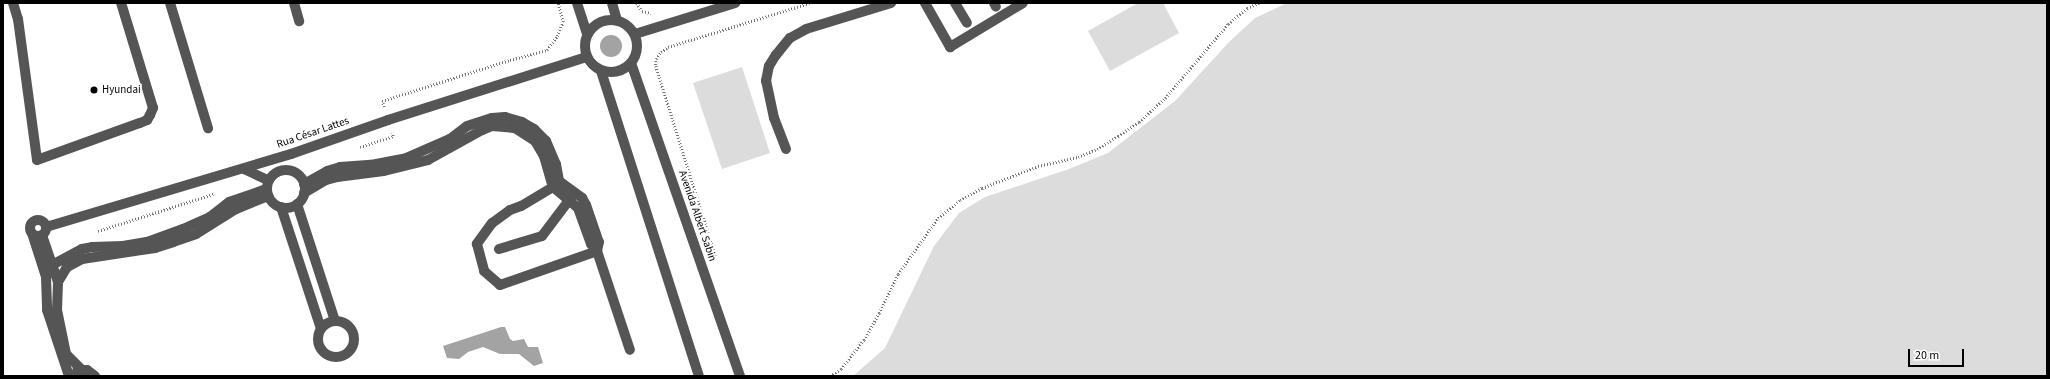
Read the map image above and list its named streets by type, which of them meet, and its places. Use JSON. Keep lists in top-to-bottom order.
{
  "streets": {
    "street": ["Rua César Lattes", "Avenida Albert Sabin"]
  },
  "crossings": [
    ["Rua César Lattes", "Avenida Albert Sabin"]
  ],
  "places": ["Hyundai"],
  "scale_bar": "20 m"
}
